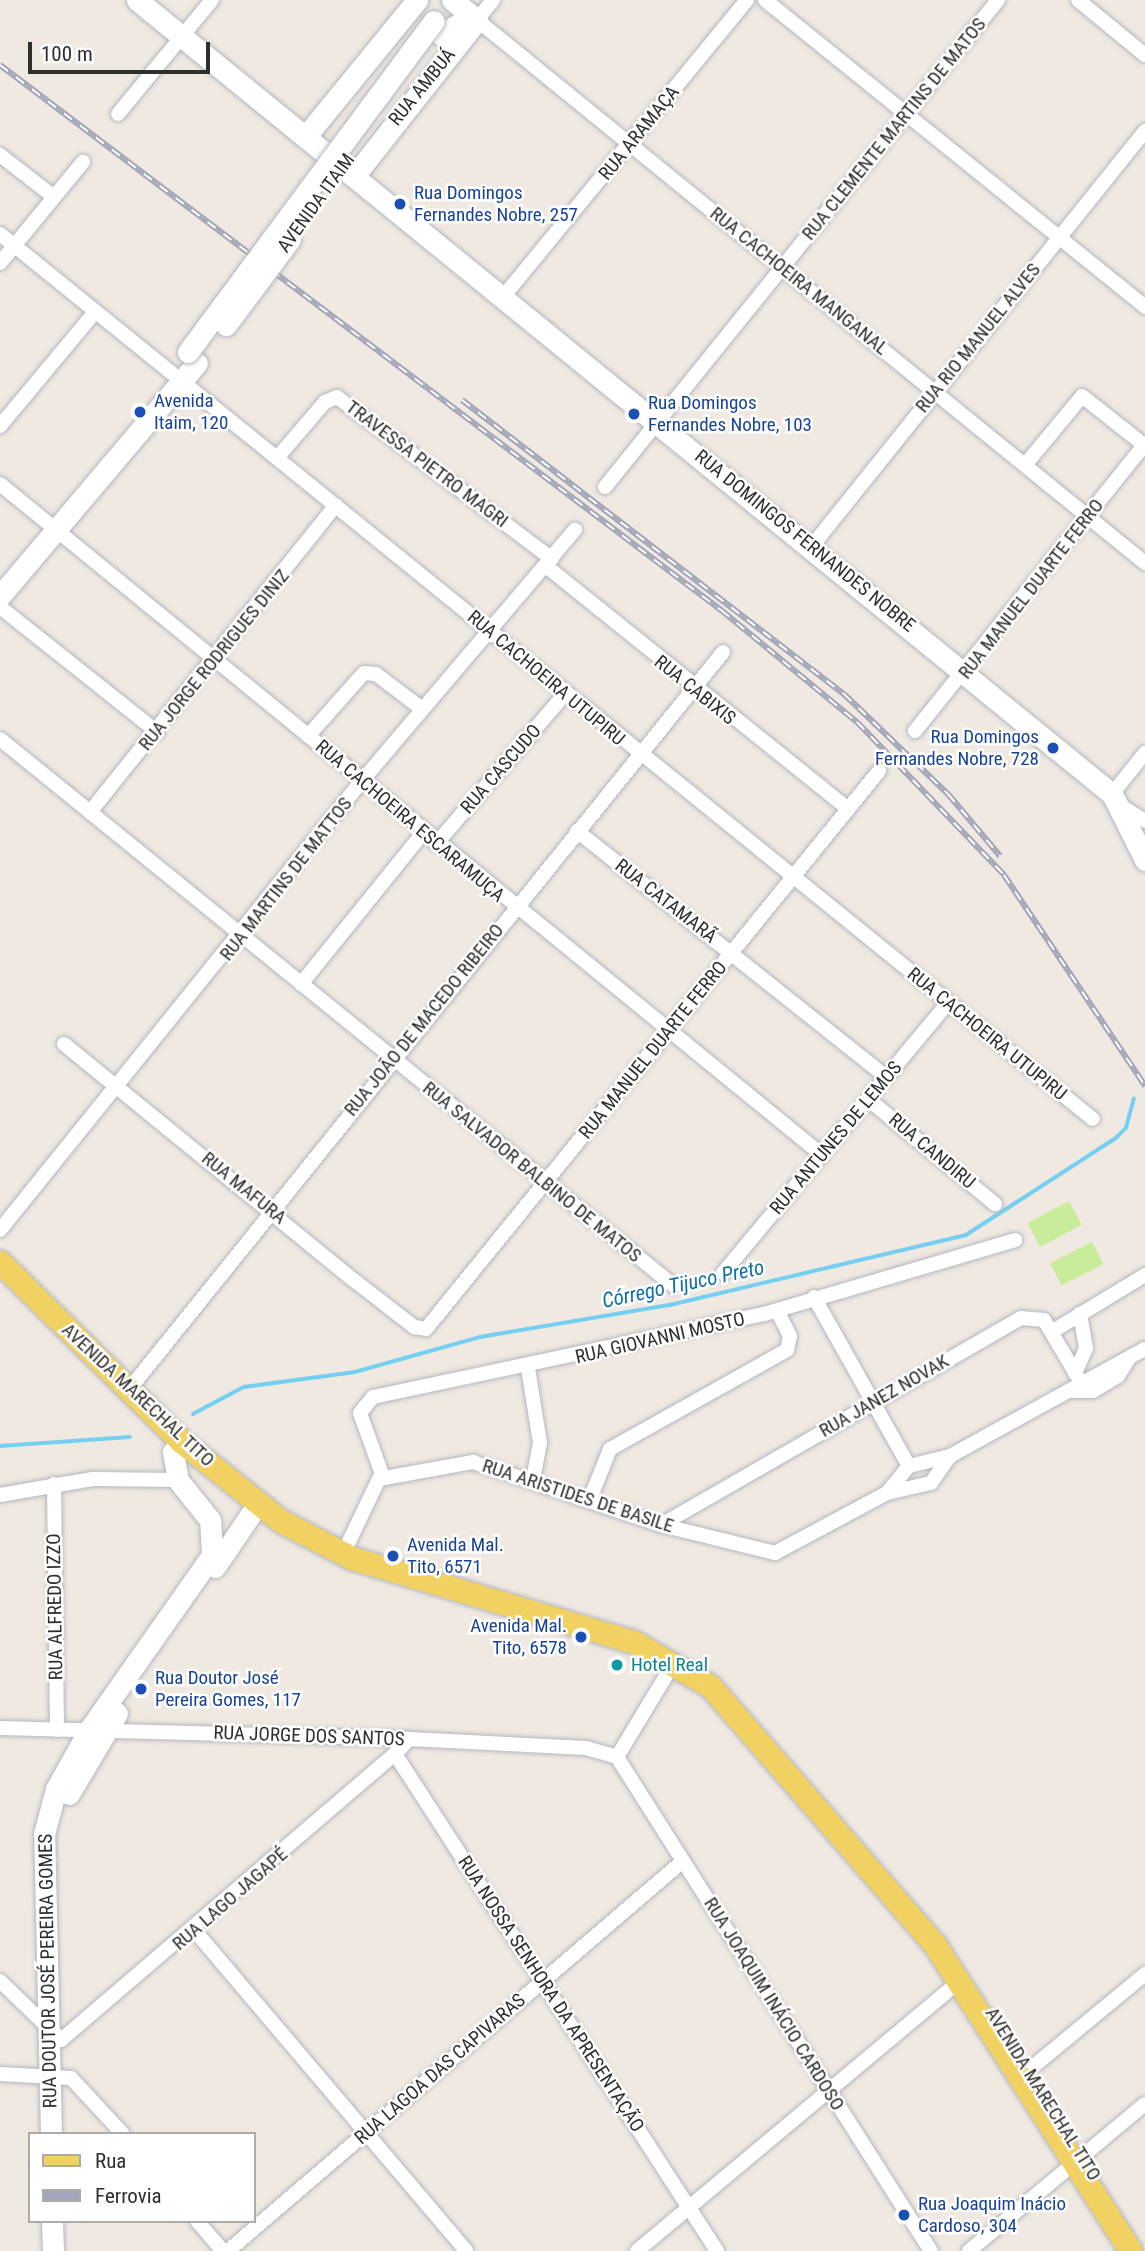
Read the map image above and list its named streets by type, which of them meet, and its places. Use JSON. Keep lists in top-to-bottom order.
{
  "streets": {
    "main road": ["AVENIDA MARECHAL TITO"],
    "street": [
      "RUA AMBUÁ",
      "RUA CLEMENTE MARTINS DE MATOS",
      "RUA ARAMAÇA",
      "AVENIDA ITAIM",
      "RUA CACHOEIRA MANGANAL",
      "RUA RIO MANUEL ALVES",
      "TRAVESSA PIETRO MAGRI",
      "RUA DOMINGOS FERNANDES NOBRE",
      "RUA MANUEL DUARTE FERRO",
      "RUA JORGE RODRIGUES DINIZ",
      "RUA CACHOEIRA UTUPIRU",
      "RUA CABIXIS",
      "RUA CASCUDO",
      "RUA CACHOEIRA ESCARAMUÇA",
      "RUA MARTINS DE MATTOS",
      "RUA CATAMARÃ",
      "RUA JOÃO DE MACEDO RIBEIRO",
      "RUA ANTUNES DE LEMOS",
      "RUA CANDIRU",
      "RUA SALVADOR BALBINO DE MATOS",
      "RUA MAFURA",
      "RUA GIOVANNI MOSTO",
      "RUA JANEZ NOVAK",
      "RUA ARISTIDES DE BASILE",
      "RUA ALFREDO IZZO",
      "RUA JORGE DOS SANTOS",
      "RUA LAGO JAGAPÉ",
      "RUA DOUTOR JOSÉ PEREIRA GOMES",
      "RUA NOSSA SENHORA DA APRESENTAÇÃO",
      "RUA JOAQUIM INÁCIO CARDOSO",
      "RUA LAGOA DAS CAPIVARAS"
    ]
  },
  "crossings": [
    ["RUA AMBUÁ", "AVENIDA ITAIM"],
    ["RUA AMBUÁ", "RUA CACHOEIRA MANGANAL"],
    ["RUA AMBUÁ", "RUA DOMINGOS FERNANDES NOBRE"],
    ["RUA CLEMENTE MARTINS DE MATOS", "RUA CACHOEIRA MANGANAL"],
    ["RUA CLEMENTE MARTINS DE MATOS", "RUA DOMINGOS FERNANDES NOBRE"],
    ["RUA ARAMAÇA", "RUA CACHOEIRA MANGANAL"],
    ["RUA ARAMAÇA", "RUA DOMINGOS FERNANDES NOBRE"],
    ["AVENIDA ITAIM", "RUA CACHOEIRA MANGANAL"],
    ["AVENIDA ITAIM", "RUA CACHOEIRA UTUPIRU"],
    ["AVENIDA ITAIM", "RUA CACHOEIRA ESCARAMUÇA"],
    ["RUA CACHOEIRA MANGANAL", "RUA RIO MANUEL ALVES"],
    ["RUA CACHOEIRA MANGANAL", "RUA MANUEL DUARTE FERRO"],
    ["RUA RIO MANUEL ALVES", "RUA DOMINGOS FERNANDES NOBRE"],
    ["TRAVESSA PIETRO MAGRI", "RUA CACHOEIRA UTUPIRU"],
    ["TRAVESSA PIETRO MAGRI", "RUA CABIXIS"],
    ["TRAVESSA PIETRO MAGRI", "RUA MARTINS DE MATTOS"],
    ["RUA DOMINGOS FERNANDES NOBRE", "RUA MANUEL DUARTE FERRO"],
    ["RUA MANUEL DUARTE FERRO", "RUA CACHOEIRA UTUPIRU"],
    ["RUA MANUEL DUARTE FERRO", "RUA CABIXIS"],
    ["RUA MANUEL DUARTE FERRO", "RUA CACHOEIRA ESCARAMUÇA"],
    ["RUA MANUEL DUARTE FERRO", "RUA CATAMARÃ"],
    ["RUA MANUEL DUARTE FERRO", "RUA SALVADOR BALBINO DE MATOS"],
    ["RUA MANUEL DUARTE FERRO", "RUA MAFURA"],
    ["RUA JORGE RODRIGUES DINIZ", "RUA CACHOEIRA UTUPIRU"],
    ["RUA JORGE RODRIGUES DINIZ", "RUA CACHOEIRA ESCARAMUÇA"],
    ["RUA JORGE RODRIGUES DINIZ", "RUA SALVADOR BALBINO DE MATOS"],
    ["RUA CACHOEIRA UTUPIRU", "RUA CASCUDO"],
    ["RUA CACHOEIRA UTUPIRU", "RUA MARTINS DE MATTOS"],
    ["RUA CACHOEIRA UTUPIRU", "RUA JOÃO DE MACEDO RIBEIRO"],
    ["RUA CACHOEIRA UTUPIRU", "RUA ANTUNES DE LEMOS"],
    ["RUA CABIXIS", "RUA MARTINS DE MATTOS"],
    ["RUA CABIXIS", "RUA JOÃO DE MACEDO RIBEIRO"],
    ["RUA CASCUDO", "RUA CACHOEIRA ESCARAMUÇA"],
    ["RUA CACHOEIRA ESCARAMUÇA", "RUA MARTINS DE MATTOS"],
    ["RUA CACHOEIRA ESCARAMUÇA", "RUA JOÃO DE MACEDO RIBEIRO"],
    ["RUA CACHOEIRA ESCARAMUÇA", "RUA ANTUNES DE LEMOS"],
    ["RUA MARTINS DE MATTOS", "RUA SALVADOR BALBINO DE MATOS"],
    ["RUA MARTINS DE MATTOS", "RUA MAFURA"],
    ["RUA CATAMARÃ", "RUA JOÃO DE MACEDO RIBEIRO"],
    ["RUA CATAMARÃ", "RUA ANTUNES DE LEMOS"],
    ["RUA JOÃO DE MACEDO RIBEIRO", "RUA SALVADOR BALBINO DE MATOS"],
    ["RUA JOÃO DE MACEDO RIBEIRO", "RUA MAFURA"],
    ["RUA JOÃO DE MACEDO RIBEIRO", "AVENIDA MARECHAL TITO"],
    ["RUA ANTUNES DE LEMOS", "RUA CANDIRU"],
    ["RUA GIOVANNI MOSTO", "RUA ARISTIDES DE BASILE"],
    ["AVENIDA MARECHAL TITO", "RUA DOUTOR JOSÉ PEREIRA GOMES"],
    ["RUA JANEZ NOVAK", "RUA ARISTIDES DE BASILE"],
    ["RUA ALFREDO IZZO", "RUA JORGE DOS SANTOS"],
    ["RUA JORGE DOS SANTOS", "RUA DOUTOR JOSÉ PEREIRA GOMES"],
    ["RUA JORGE DOS SANTOS", "RUA JOAQUIM INÁCIO CARDOSO"],
    ["RUA LAGO JAGAPÉ", "RUA DOUTOR JOSÉ PEREIRA GOMES"],
    ["RUA LAGO JAGAPÉ", "RUA NOSSA SENHORA DA APRESENTAÇÃO"],
    ["RUA NOSSA SENHORA DA APRESENTAÇÃO", "RUA LAGOA DAS CAPIVARAS"],
    ["RUA JOAQUIM INÁCIO CARDOSO", "RUA LAGOA DAS CAPIVARAS"]
  ],
  "water": ["Córrego Tijuco Preto"],
  "places": [
    "Rua Domingos Fernandes Nobre, 257",
    "Avenida Itaim, 120",
    "Rua Domingos Fernandes Nobre, 103",
    "Rua Domingos Fernandes Nobre, 728",
    "Avenida Mal. Tito, 6571",
    "Avenida Mal. Tito, 6578",
    "Hotel Real",
    "Rua Doutor José Pereira Gomes, 117",
    "Rua Joaquim Inácio Cardoso, 304"
  ],
  "legend": ["Rua", "Ferrovia"],
  "scale_bar": "100 m"
}
